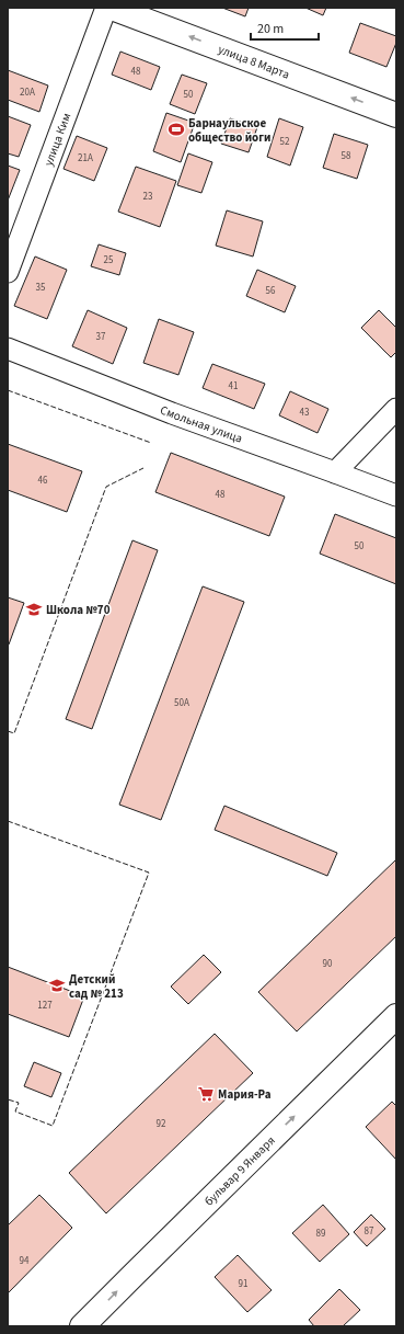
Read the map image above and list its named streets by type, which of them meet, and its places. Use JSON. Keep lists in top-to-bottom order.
{
  "streets": {
    "main road": ["улица 8 Марта", "бульвар 9 Января"],
    "street": ["улица Ким", "Смольная улица"]
  },
  "one_way": ["улица 8 Марта", "бульвар 9 Января"],
  "places": {
    "sports": ["Барнаульское общество йоги"],
    "school or university": ["Школа №70", "Детский сад № 213"],
    "supermarket": ["Мария-Ра"]
  },
  "house_numbers": [
    "48",
    "20А",
    "50",
    "52",
    "58",
    "21А",
    "23",
    "25",
    "35",
    "56",
    "37",
    "41",
    "43",
    "46",
    "48",
    "50",
    "50А",
    "90",
    "127",
    "92",
    "87",
    "89",
    "94",
    "91"
  ],
  "scale_bar": "20 m"
}
